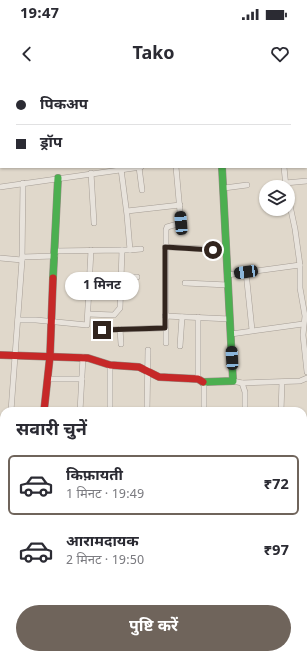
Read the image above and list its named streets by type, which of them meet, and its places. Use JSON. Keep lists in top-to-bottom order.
{
  "page": {
    "status": "19:47",
    "header": "Tako",
    "banner": ["पिकअप", "ड्रॉप"],
    "bubble": "1 मिनट",
    "heading": "सवारी चुनें",
    "list": [
      {
        "name": "किफ़ायती",
        "note": "1 मिनट · 19:49",
        "value": "₹72"
      },
      {
        "name": "आरामदायक",
        "note": "2 मिनट · 19:50",
        "value": "₹97"
      }
    ],
    "buttons": "पुष्टि करें"
  }
}
